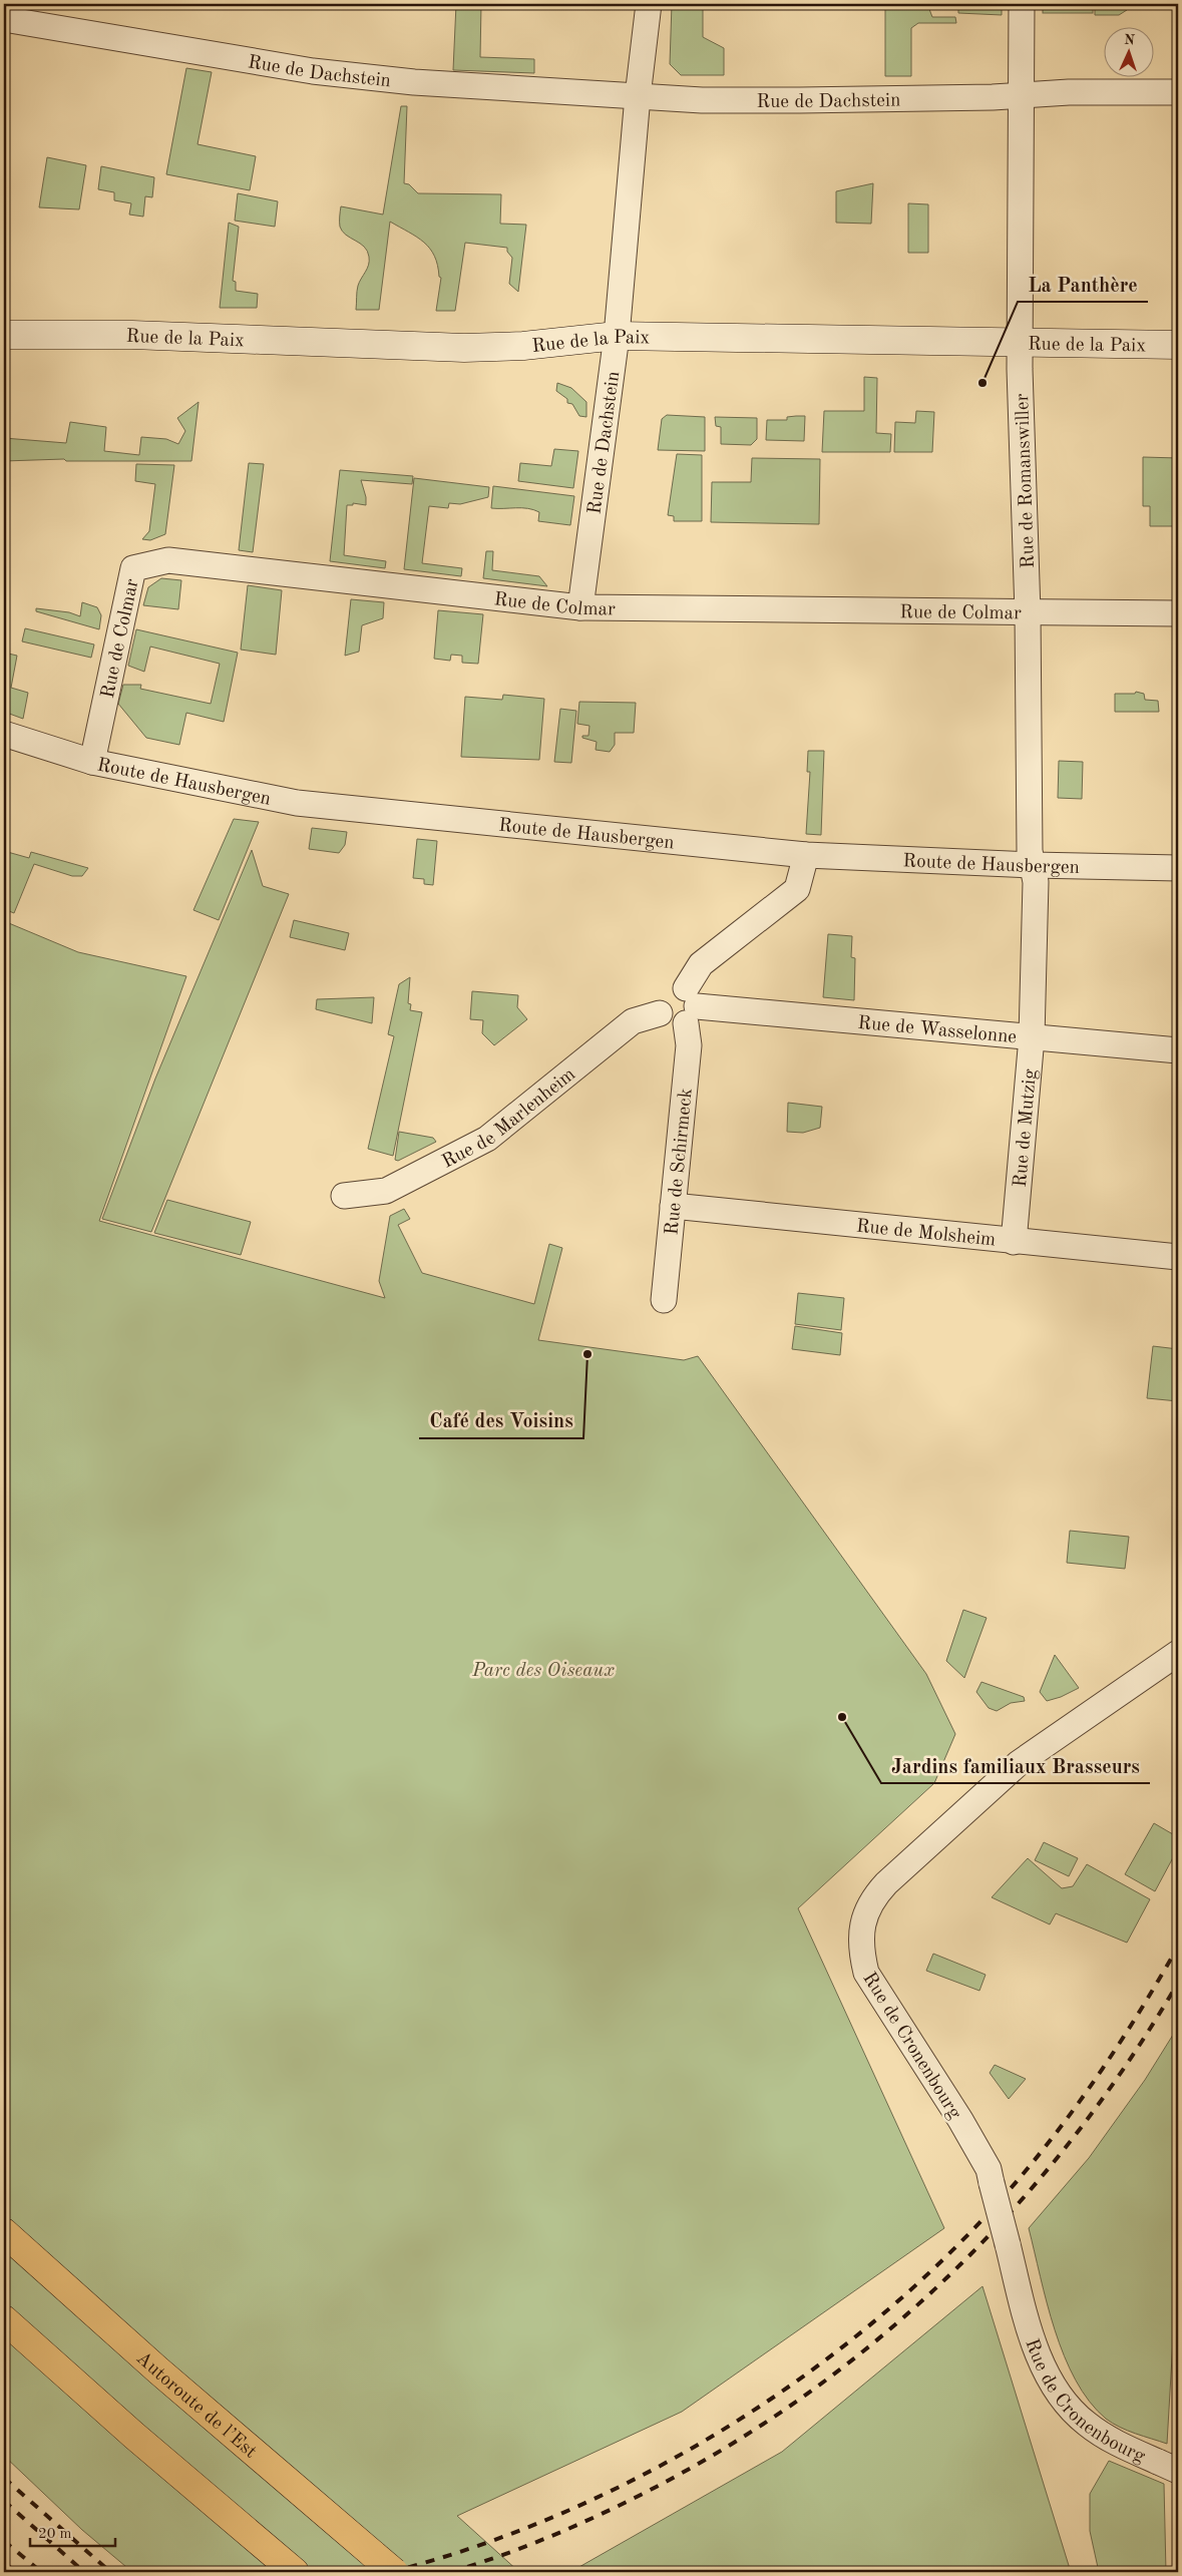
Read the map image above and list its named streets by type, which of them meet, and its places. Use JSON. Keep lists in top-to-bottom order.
{
  "streets": {
    "highway": ["Autoroute de l’Est"],
    "street": [
      "Rue de Dachstein",
      "Rue de la Paix",
      "Rue de Romanswiller",
      "Rue de Colmar",
      "Route de Hausbergen",
      "Rue de Wasselonne",
      "Rue de Marlenheim",
      "Rue de Mutzig",
      "Rue de Schirmeck",
      "Rue de Molsheim",
      "Rue de Cronenbourg"
    ]
  },
  "crossings": [
    ["Rue de Dachstein", "Rue de la Paix"],
    ["Rue de Dachstein", "Rue de Romanswiller"],
    ["Rue de Dachstein", "Rue de Colmar"],
    ["Rue de la Paix", "Rue de Romanswiller"],
    ["Rue de Romanswiller", "Rue de Colmar"],
    ["Rue de Romanswiller", "Route de Hausbergen"],
    ["Rue de Romanswiller", "Rue de Mutzig"],
    ["Rue de Colmar", "Route de Hausbergen"],
    ["Route de Hausbergen", "Rue de Mutzig"],
    ["Rue de Wasselonne", "Rue de Marlenheim"],
    ["Rue de Wasselonne", "Rue de Mutzig"],
    ["Rue de Wasselonne", "Rue de Schirmeck"],
    ["Rue de Marlenheim", "Rue de Schirmeck"],
    ["Rue de Mutzig", "Rue de Molsheim"],
    ["Rue de Schirmeck", "Rue de Molsheim"]
  ],
  "parks": ["Parc des Oiseaux"],
  "places": ["La Panthère", "Café des Voisins", "Jardins familiaux Brasseurs"],
  "scale_bar": "20 m",
  "north": "top"
}
